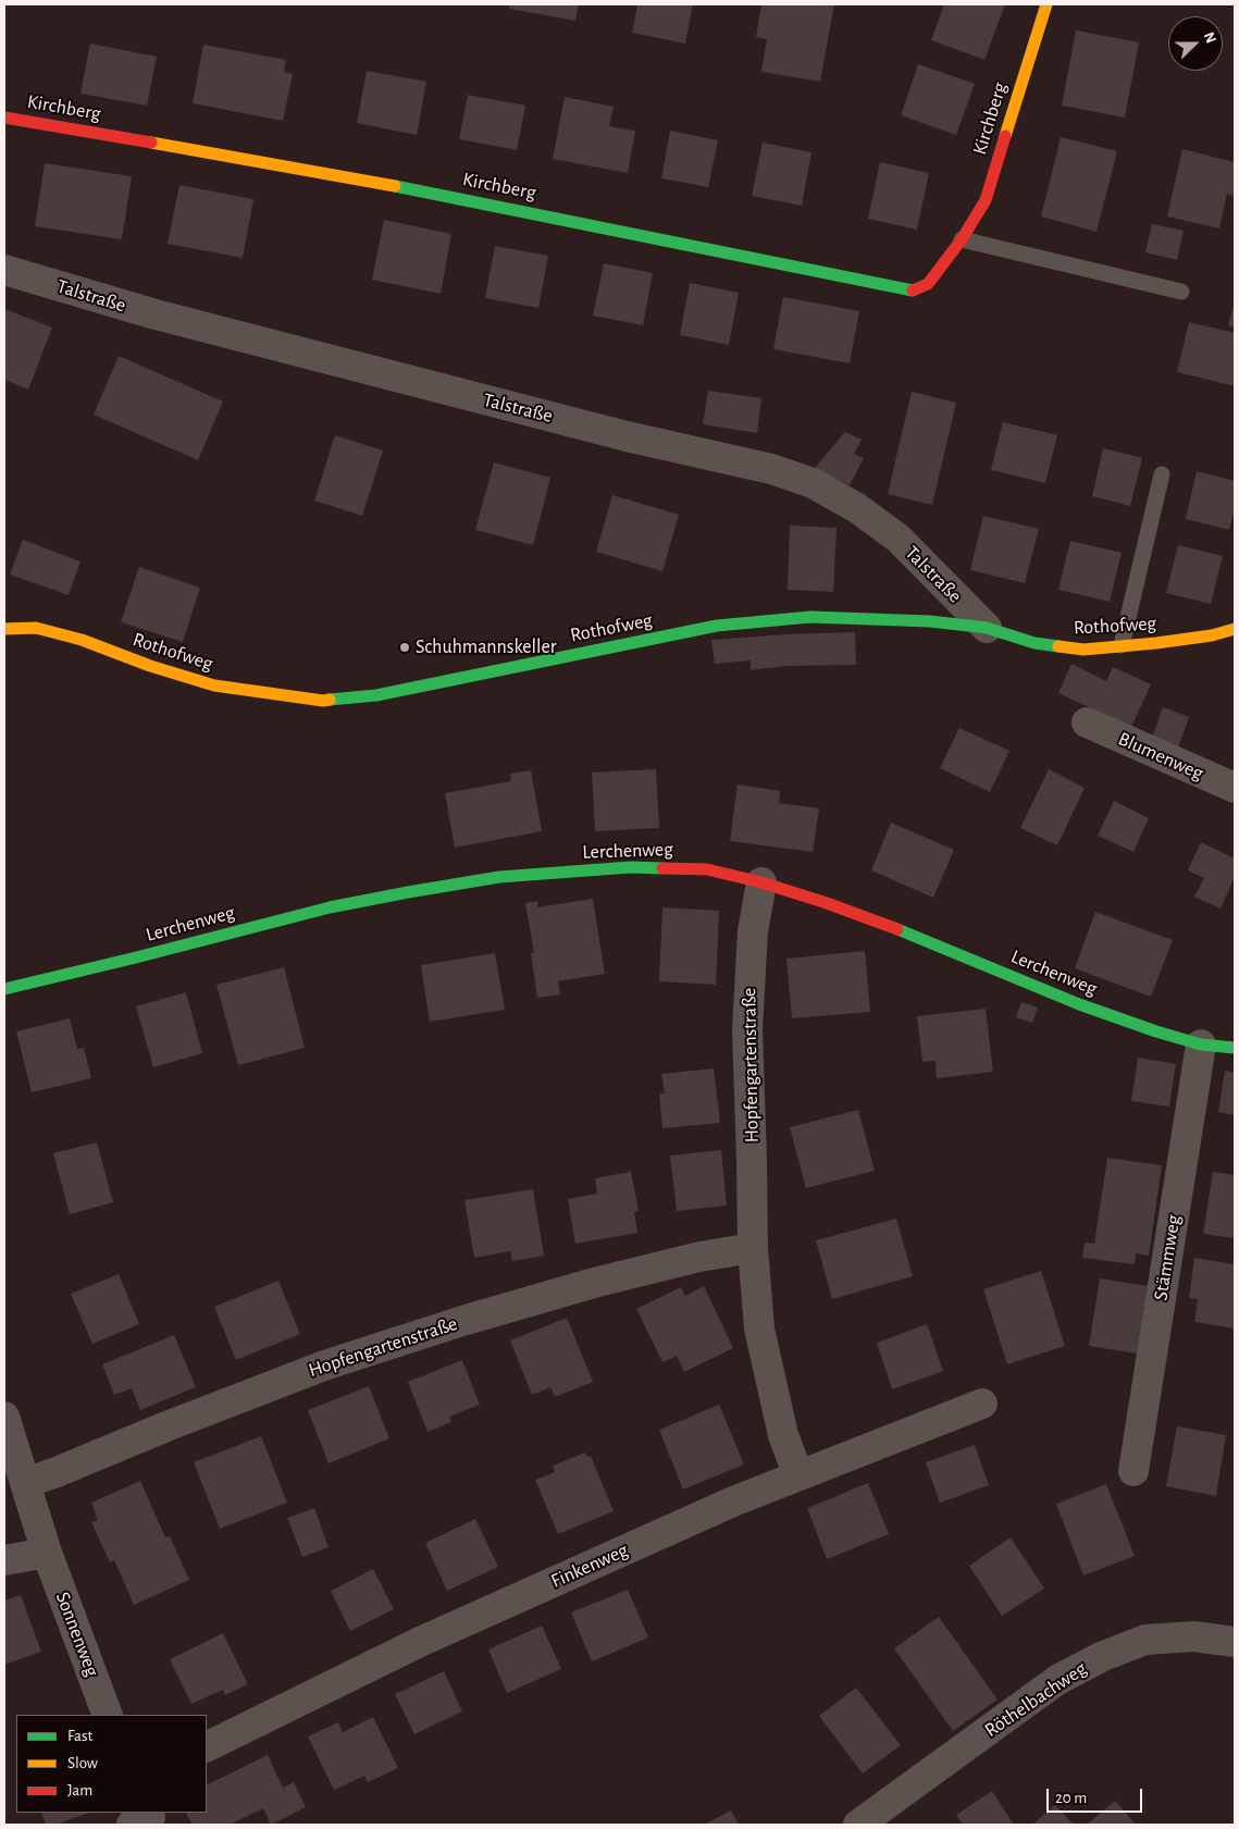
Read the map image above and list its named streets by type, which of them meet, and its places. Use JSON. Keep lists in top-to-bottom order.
{
  "streets": {
    "street": [
      "Kirchberg",
      "Talstraße",
      "Rothofweg",
      "Blumenweg",
      "Lerchenweg",
      "Hopfengartenstraße",
      "Stämmweg",
      "Finkenweg",
      "Sonnenweg",
      "Röthelbachweg"
    ]
  },
  "crossings": [
    ["Talstraße", "Rothofweg"],
    ["Lerchenweg", "Hopfengartenstraße"],
    ["Lerchenweg", "Stämmweg"],
    ["Hopfengartenstraße", "Finkenweg"],
    ["Hopfengartenstraße", "Sonnenweg"]
  ],
  "places": ["Schuhmannskeller"],
  "legend": ["Fast", "Slow", "Jam"],
  "scale_bar": "20 m",
  "north": "right"
}
